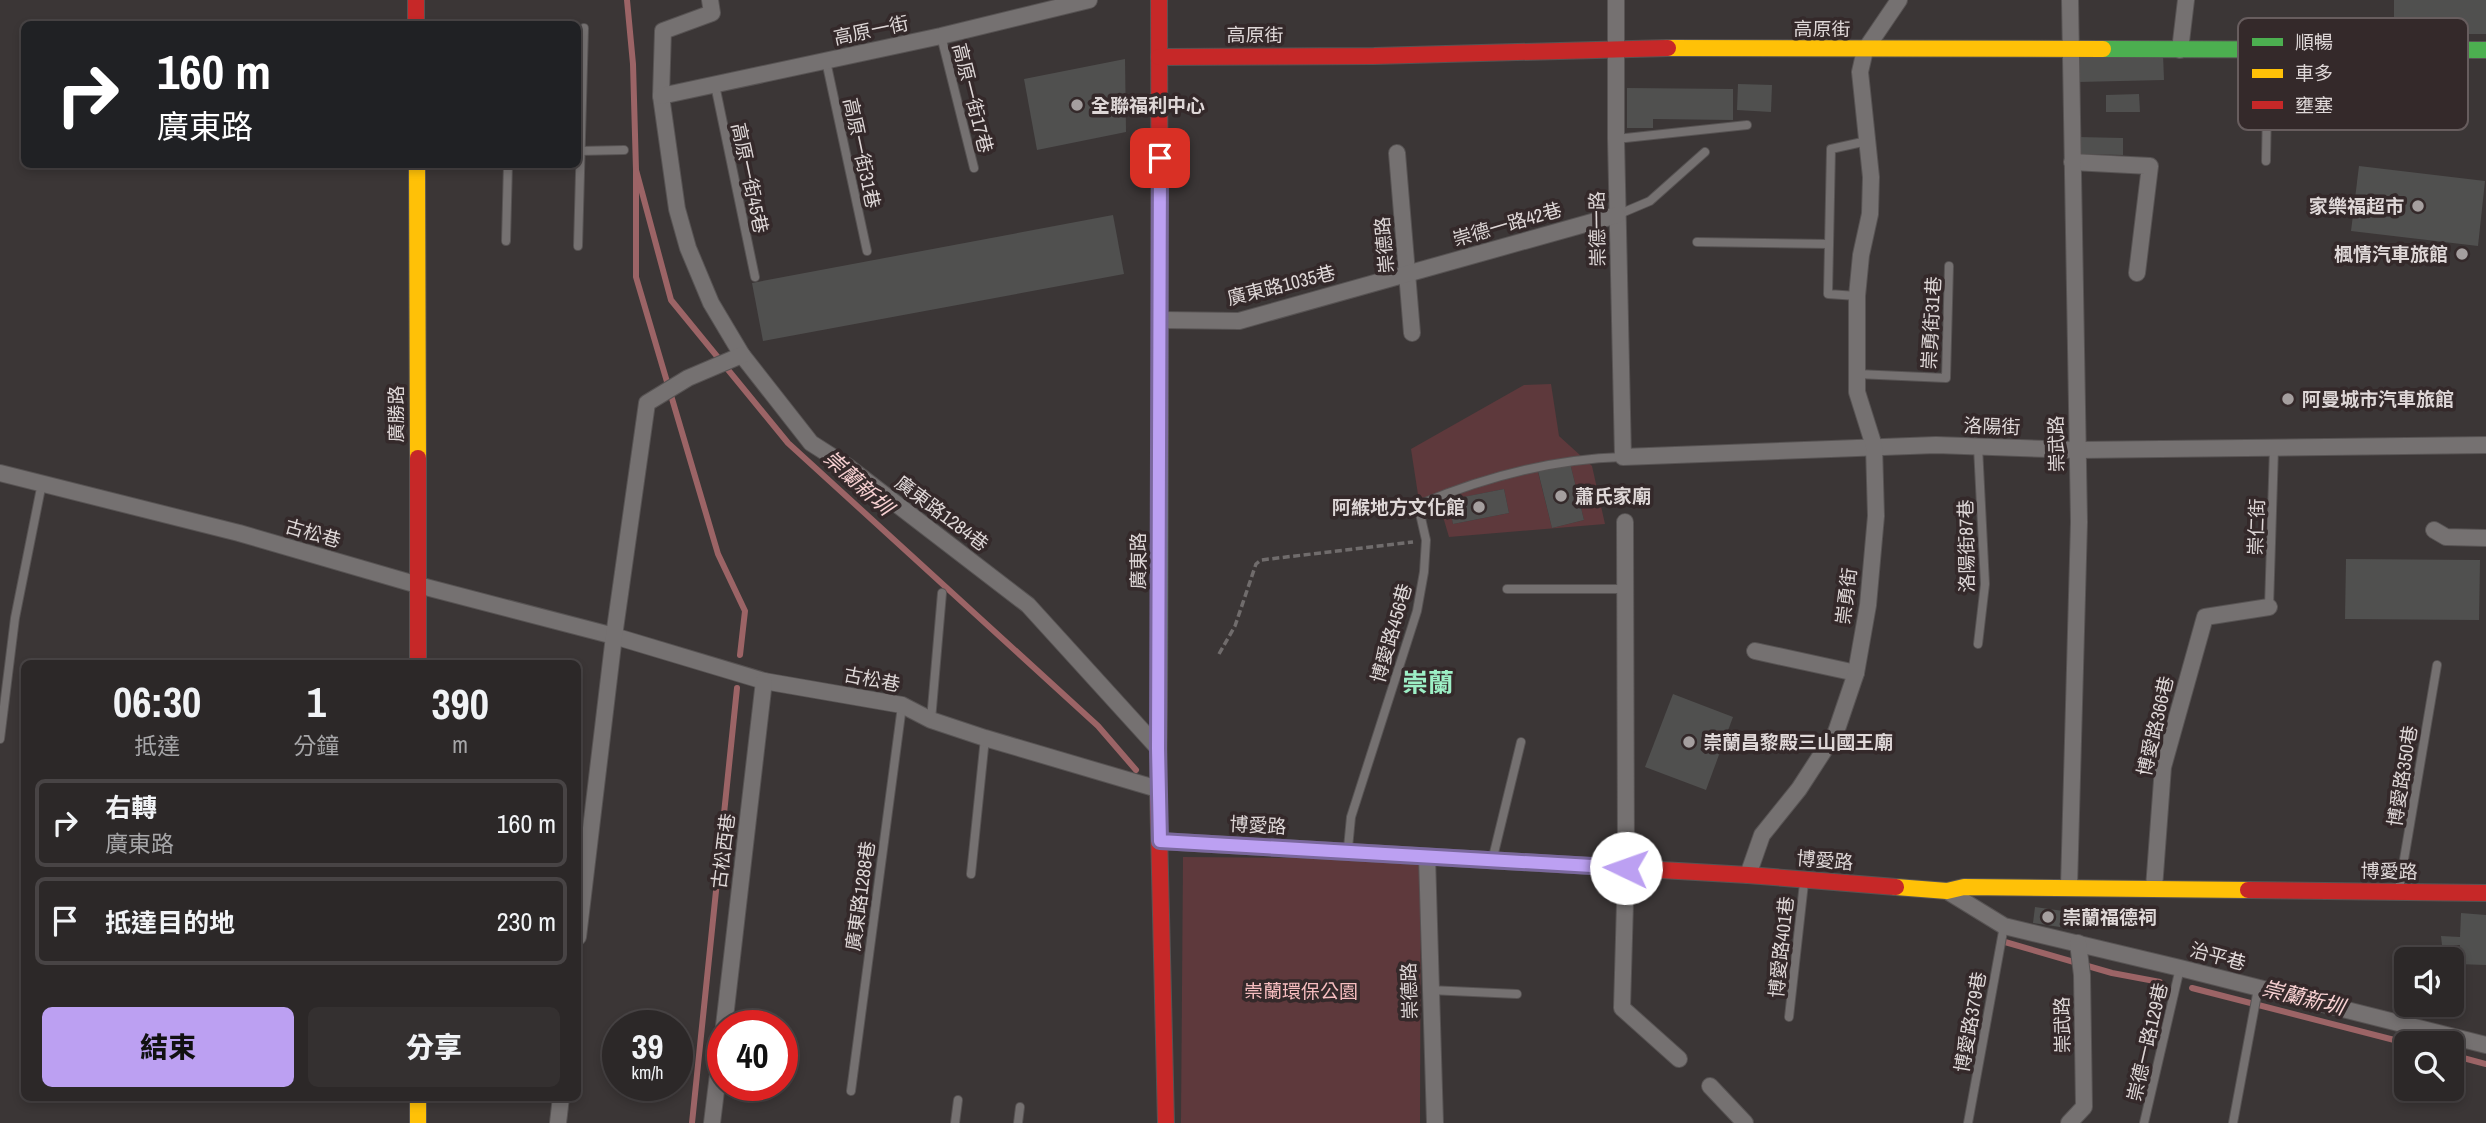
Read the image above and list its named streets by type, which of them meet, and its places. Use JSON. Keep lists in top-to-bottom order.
{
  "streets": {
    "street": [
      "高原街",
      "高原一街",
      "崇德一路42巷",
      "崇德一路",
      "崇德路",
      "廣東路1035巷",
      "廣勝路",
      "洛陽街",
      "崇武路",
      "廣東路1284巷",
      "古松巷",
      "廣東路",
      "崇勇街",
      "博愛路366巷",
      "博愛路",
      "古松西巷",
      "治平巷"
    ],
    "lane": [
      "高原一街17巷",
      "高原一街31巷",
      "高原一街45巷",
      "崇勇街31巷",
      "崇仁街",
      "洛陽街87巷",
      "博愛路456巷",
      "博愛路350巷",
      "廣東路1288巷",
      "博愛路401巷",
      "博愛路379巷",
      "崇德一路129巷"
    ]
  },
  "crossings": [
    ["高原街", "崇德一路"],
    ["高原街", "崇武路"],
    ["高原街", "廣東路"],
    ["高原街", "崇勇街"],
    ["高原一街", "高原一街17巷"],
    ["高原一街", "高原一街31巷"],
    ["高原一街", "高原一街45巷"],
    ["高原一街", "廣東路1284巷"],
    ["崇德一路42巷", "崇德一路"],
    ["崇德一路42巷", "崇德路"],
    ["崇德一路42巷", "廣東路1035巷"],
    ["崇德一路", "洛陽街"],
    ["崇德一路", "博愛路456巷"],
    ["崇德路", "廣東路1035巷"],
    ["崇德路", "博愛路"],
    ["廣東路1035巷", "廣東路"],
    ["崇勇街31巷", "崇勇街"],
    ["廣勝路", "古松巷"],
    ["洛陽街", "崇武路"],
    ["洛陽街", "崇仁街"],
    ["洛陽街", "洛陽街87巷"],
    ["洛陽街", "崇勇街"],
    ["洛陽街", "博愛路456巷"],
    ["崇武路", "博愛路"],
    ["崇武路", "治平巷"],
    ["廣東路1284巷", "廣東路"],
    ["崇仁街", "博愛路366巷"],
    ["古松巷", "廣東路"],
    ["古松巷", "古松西巷"],
    ["古松巷", "廣東路1288巷"],
    ["廣東路", "博愛路"],
    ["崇勇街", "博愛路"],
    ["博愛路456巷", "博愛路"],
    ["博愛路366巷", "博愛路"],
    ["博愛路350巷", "博愛路"],
    ["博愛路", "博愛路401巷"],
    ["博愛路", "治平巷"],
    ["治平巷", "博愛路379巷"],
    ["治平巷", "崇德一路129巷"]
  ],
  "districts": ["崇蘭"],
  "water": ["崇蘭新圳"],
  "parks": ["崇蘭環保公園"],
  "places": [
    "全聯福利中心",
    "家樂福超市",
    "楓情汽車旅館",
    "阿曼城市汽車旅館",
    "蕭氏家廟",
    "阿緱地方文化館",
    "崇蘭昌黎殿三山國王廟",
    "崇蘭福德祠"
  ],
  "legend": ["順暢", "車多", "壅塞"],
  "page": {
    "turn": ["160 m", "廣東路"],
    "eta": [
      "06:30",
      "抵達",
      "1",
      "分鐘",
      "390",
      "m"
    ],
    "list": [
      {
        "name": "右轉",
        "note": "廣東路",
        "value": "160 m"
      },
      {
        "name": "抵達目的地",
        "value": "230 m"
      }
    ],
    "buttons": ["結束", "分享"],
    "speed": "39 km/h",
    "limit": "40"
  }
}
